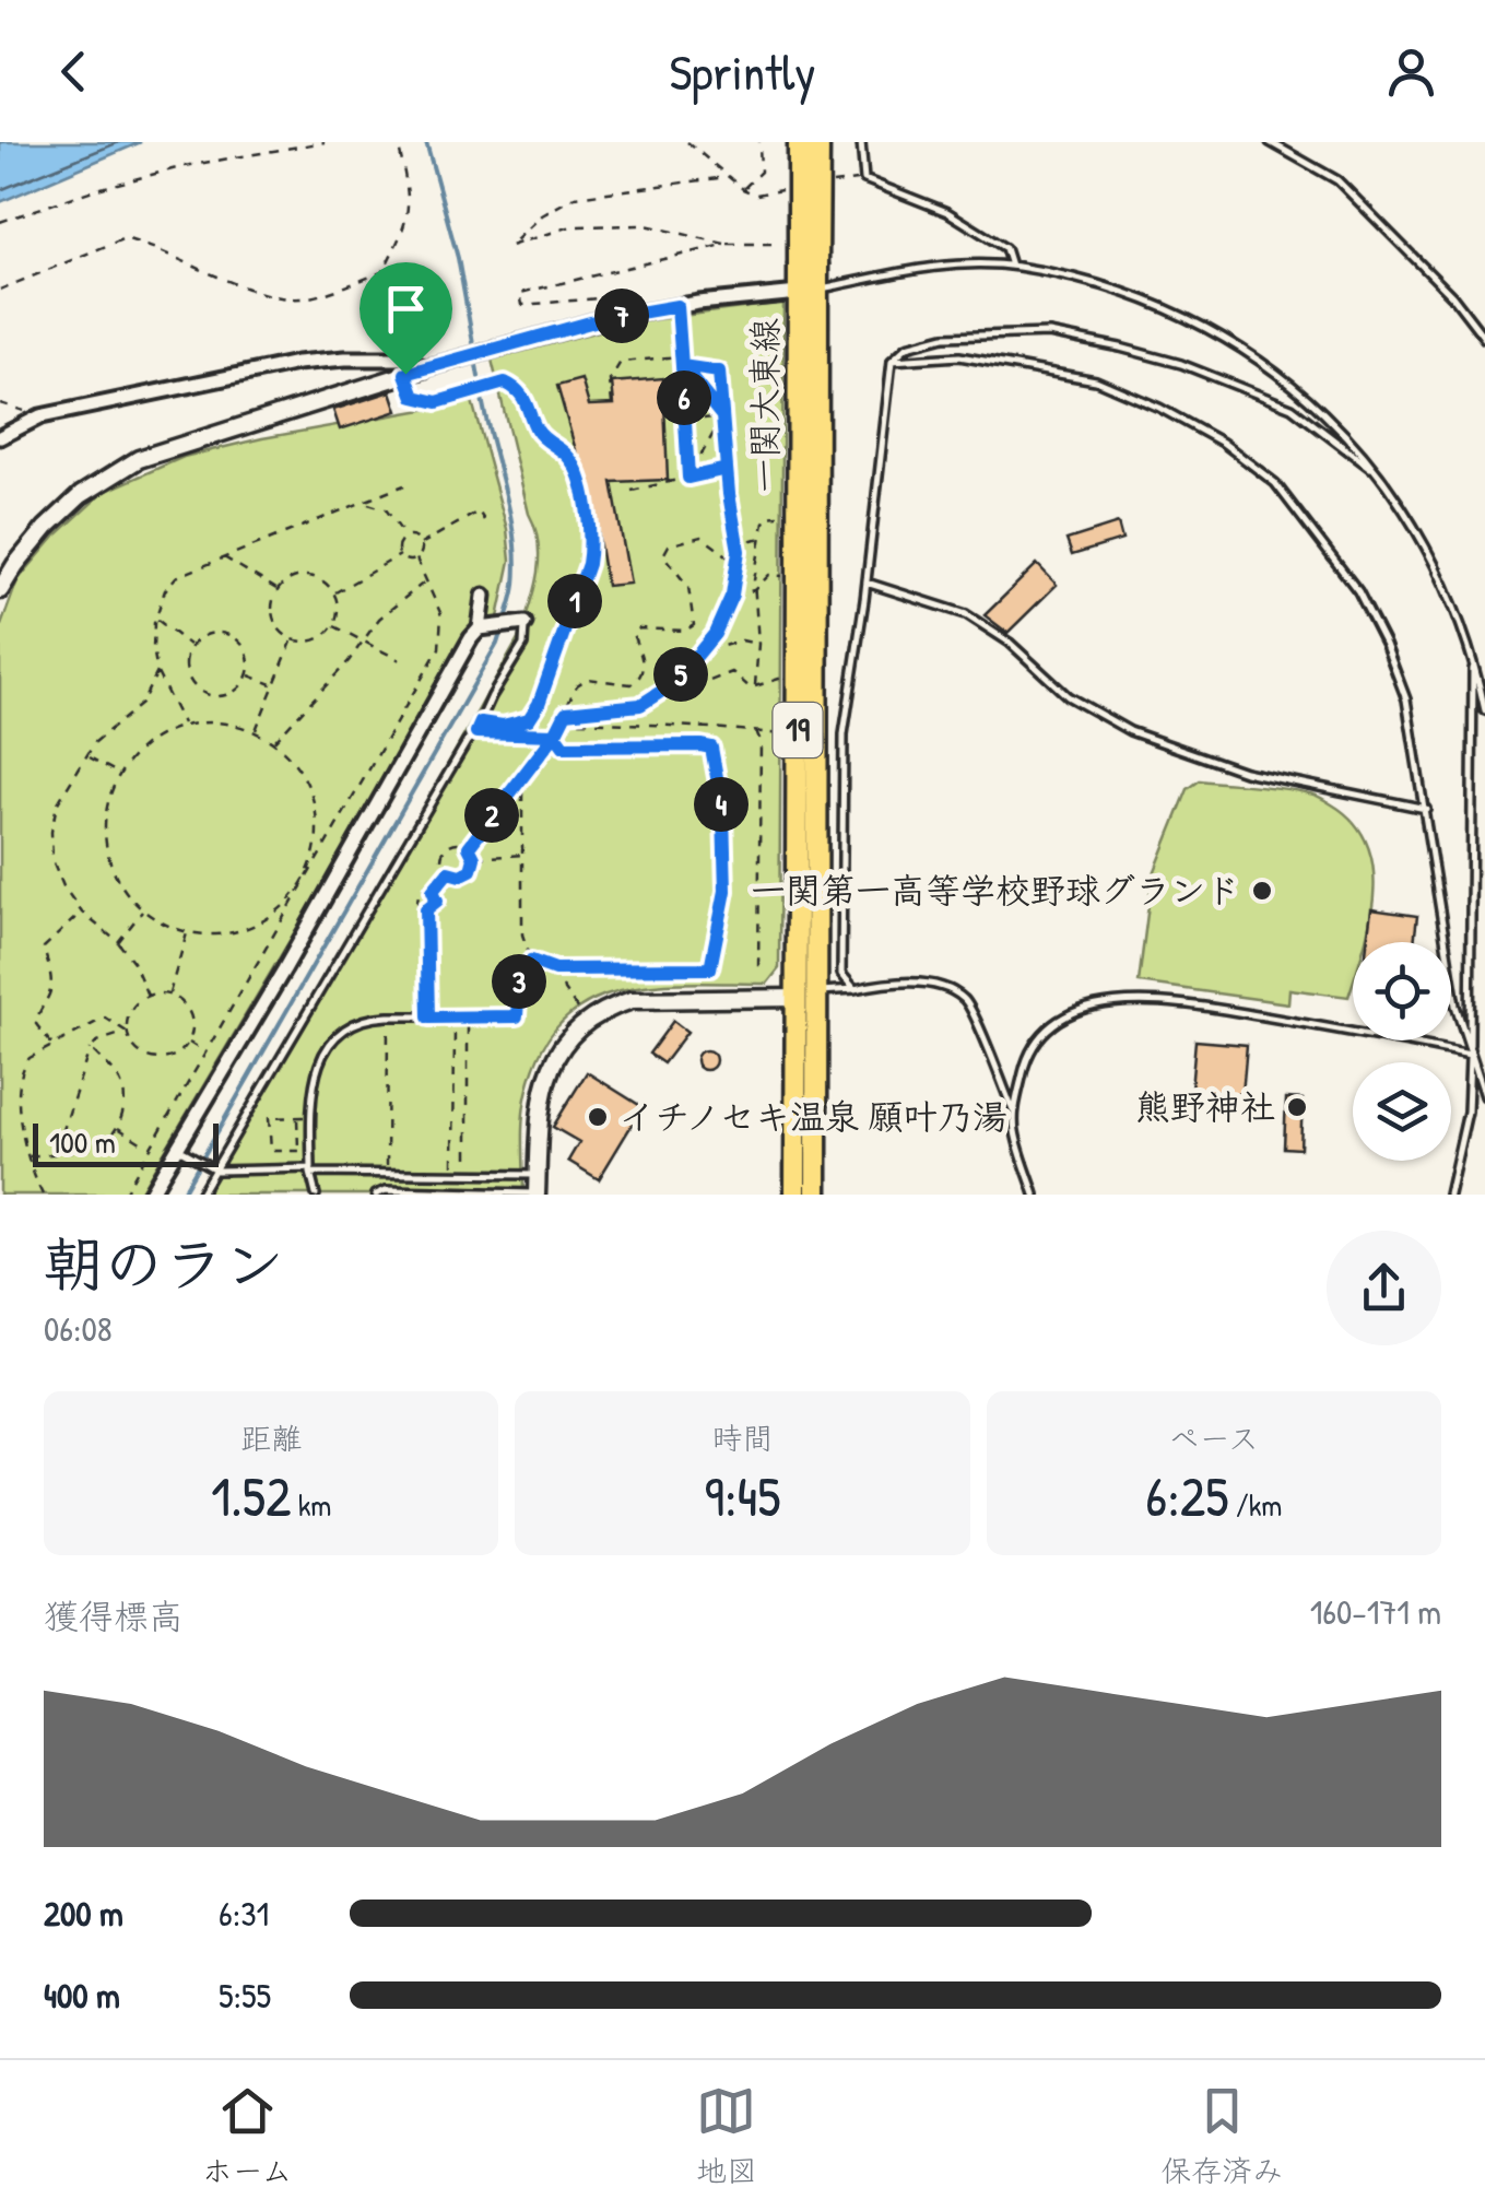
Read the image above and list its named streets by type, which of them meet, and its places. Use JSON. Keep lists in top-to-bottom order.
{
  "streets": {
    "main road": ["一関大東線", "19"]
  },
  "places": ["一関第一高等学校野球グランド", "熊野神社", "イチノセキ温泉 願叶乃湯"],
  "scale_bar": "100 m",
  "page": {
    "header": "Sprintly",
    "pins": [
      "7",
      "6",
      "1",
      "5",
      "4",
      "2",
      "3"
    ],
    "scale": "100 m",
    "heading": ["朝のラン", "06:08"],
    "stats": [
      ["距離", "1.52 km"],
      ["時間", "9:45"],
      ["ペース", "6:25 /km"]
    ],
    "chart": ["獲得標高", "160–171 m"],
    "list": [
      {
        "name": "200 m",
        "note": "6:31"
      },
      {
        "name": "400 m",
        "note": "5:55"
      }
    ],
    "tabs": ["ホーム", "地図", "保存済み"]
  }
}
